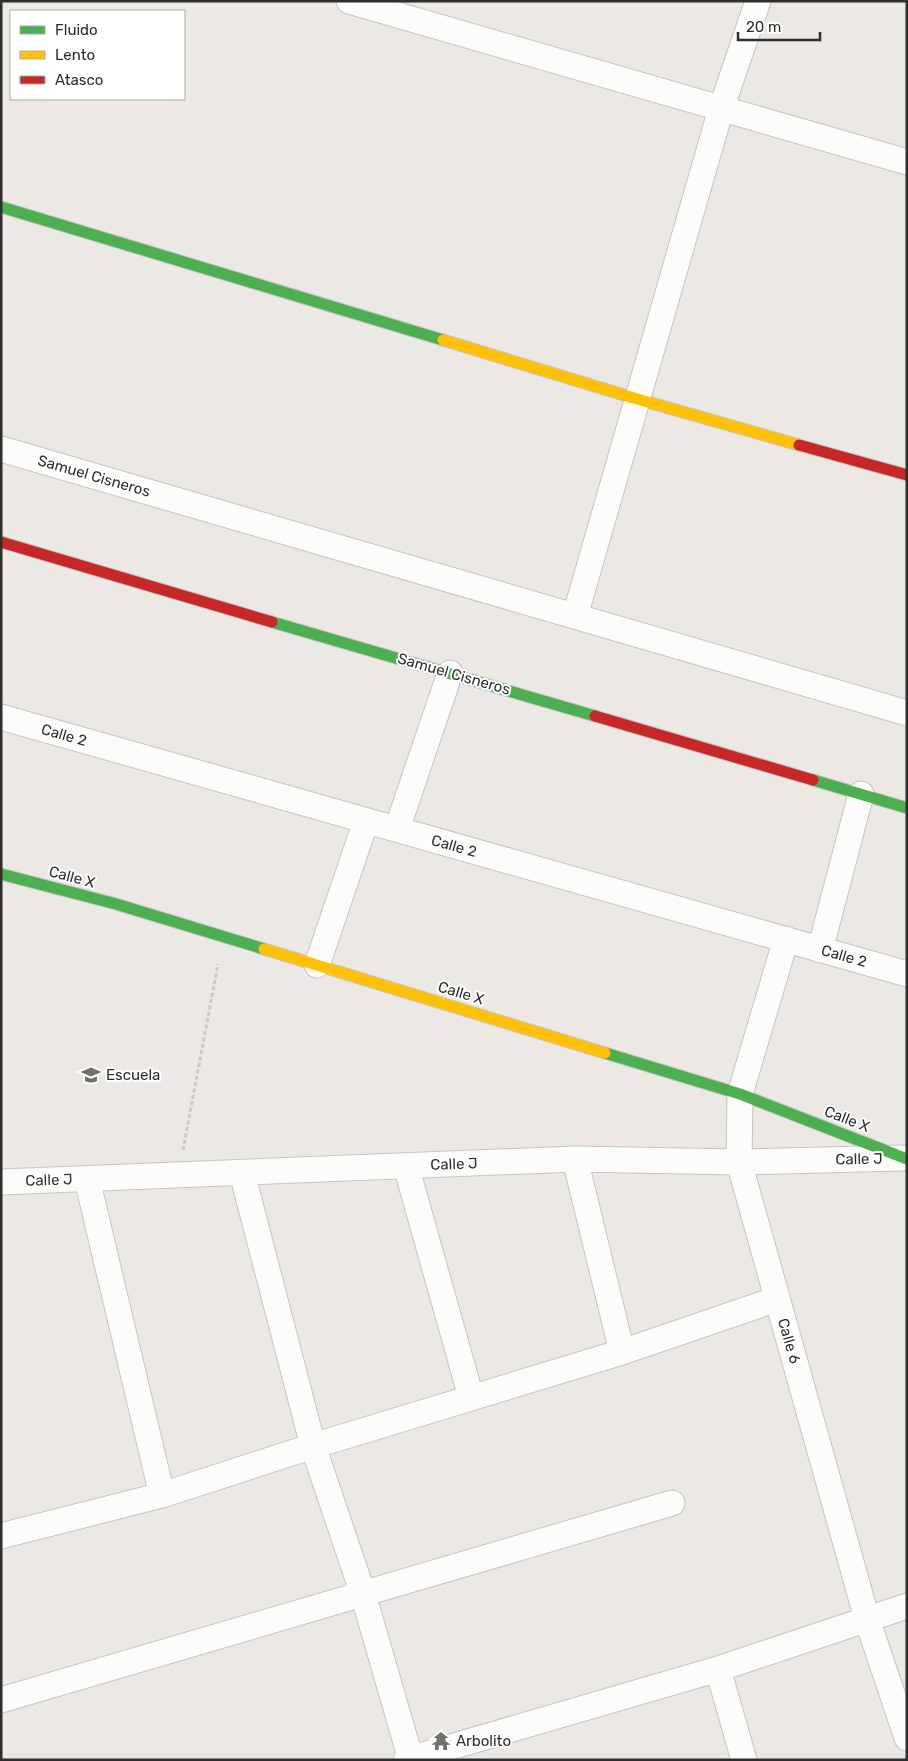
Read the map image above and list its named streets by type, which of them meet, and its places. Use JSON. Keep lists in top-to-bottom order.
{
  "streets": {
    "street": [
      "Samuel Cisneros",
      "Calle 2",
      "Calle X",
      "Calle J",
      "Calle 6"
    ]
  },
  "crossings": [
    ["Calle 2", "Calle 6"],
    ["Calle X", "Calle J"],
    ["Calle X", "Calle 6"],
    ["Calle J", "Calle 6"]
  ],
  "places": {
    "school or university": ["Escuela"],
    "temple": ["Arbolito"]
  },
  "legend": ["Fluido", "Lento", "Atasco"],
  "scale_bar": "20 m"
}
